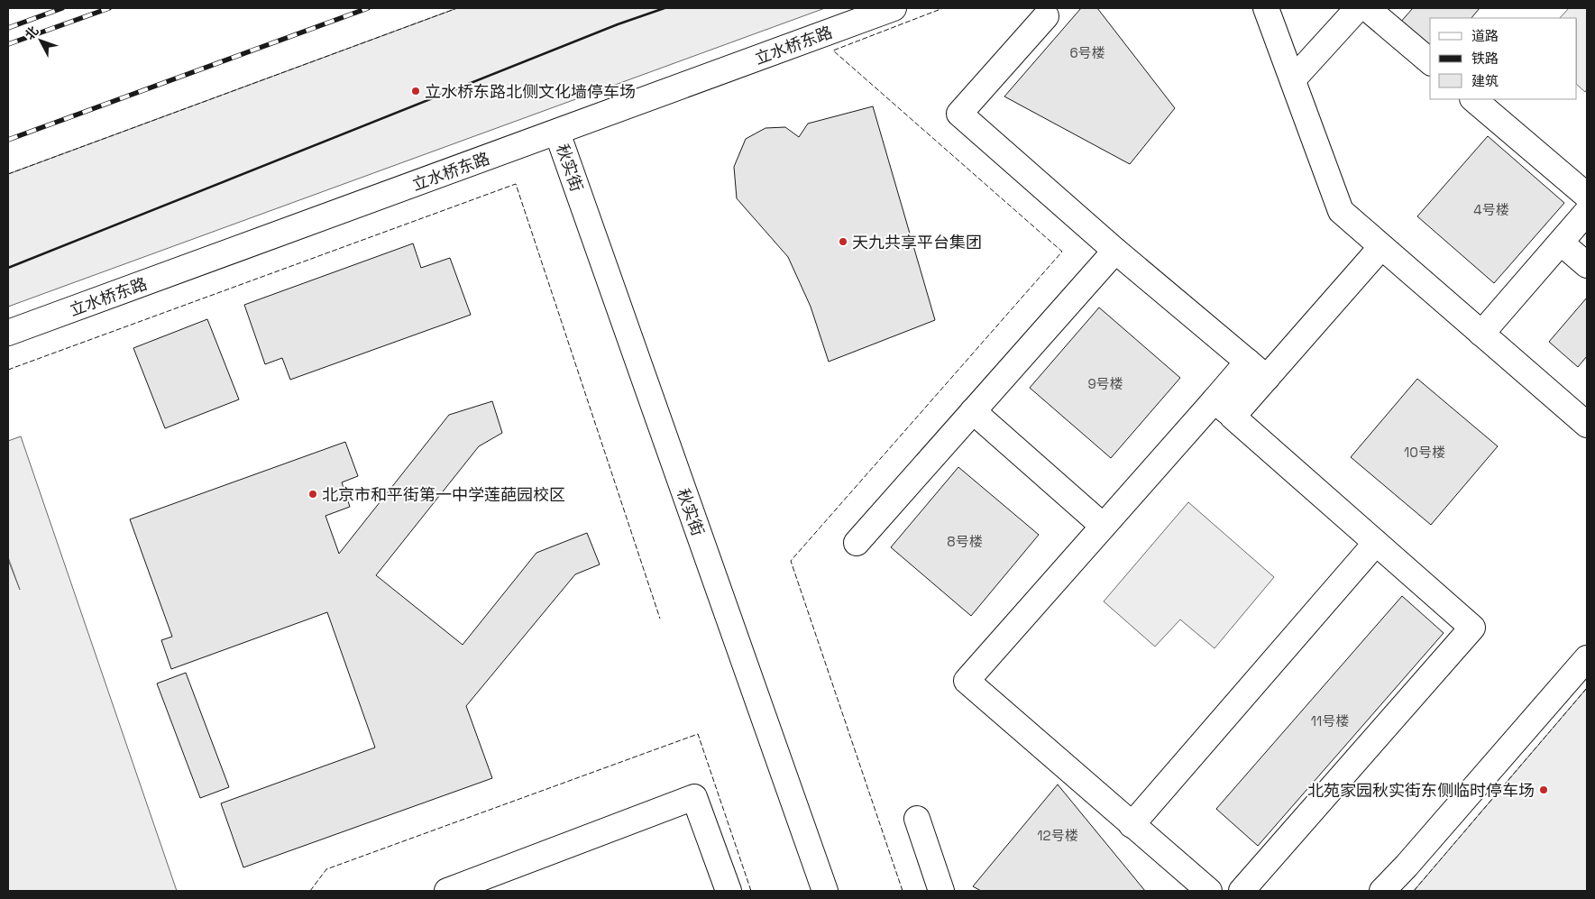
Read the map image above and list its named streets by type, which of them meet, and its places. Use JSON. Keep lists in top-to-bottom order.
{
  "streets": {
    "street": ["立水桥东路", "秋实街"]
  },
  "crossings": [
    ["立水桥东路", "秋实街"]
  ],
  "places": [
    "立水桥东路北侧文化墙停车场",
    "天九共享平台集团",
    "北京市和平街第一中学莲葩园校区",
    "北苑家园秋实街东侧临时停车场"
  ],
  "house_numbers": [
    "6号楼",
    "4号楼",
    "9号楼",
    "10号楼",
    "8号楼",
    "11号楼",
    "12号楼"
  ],
  "legend": ["道路", "铁路", "建筑"],
  "north": "top left"
}
